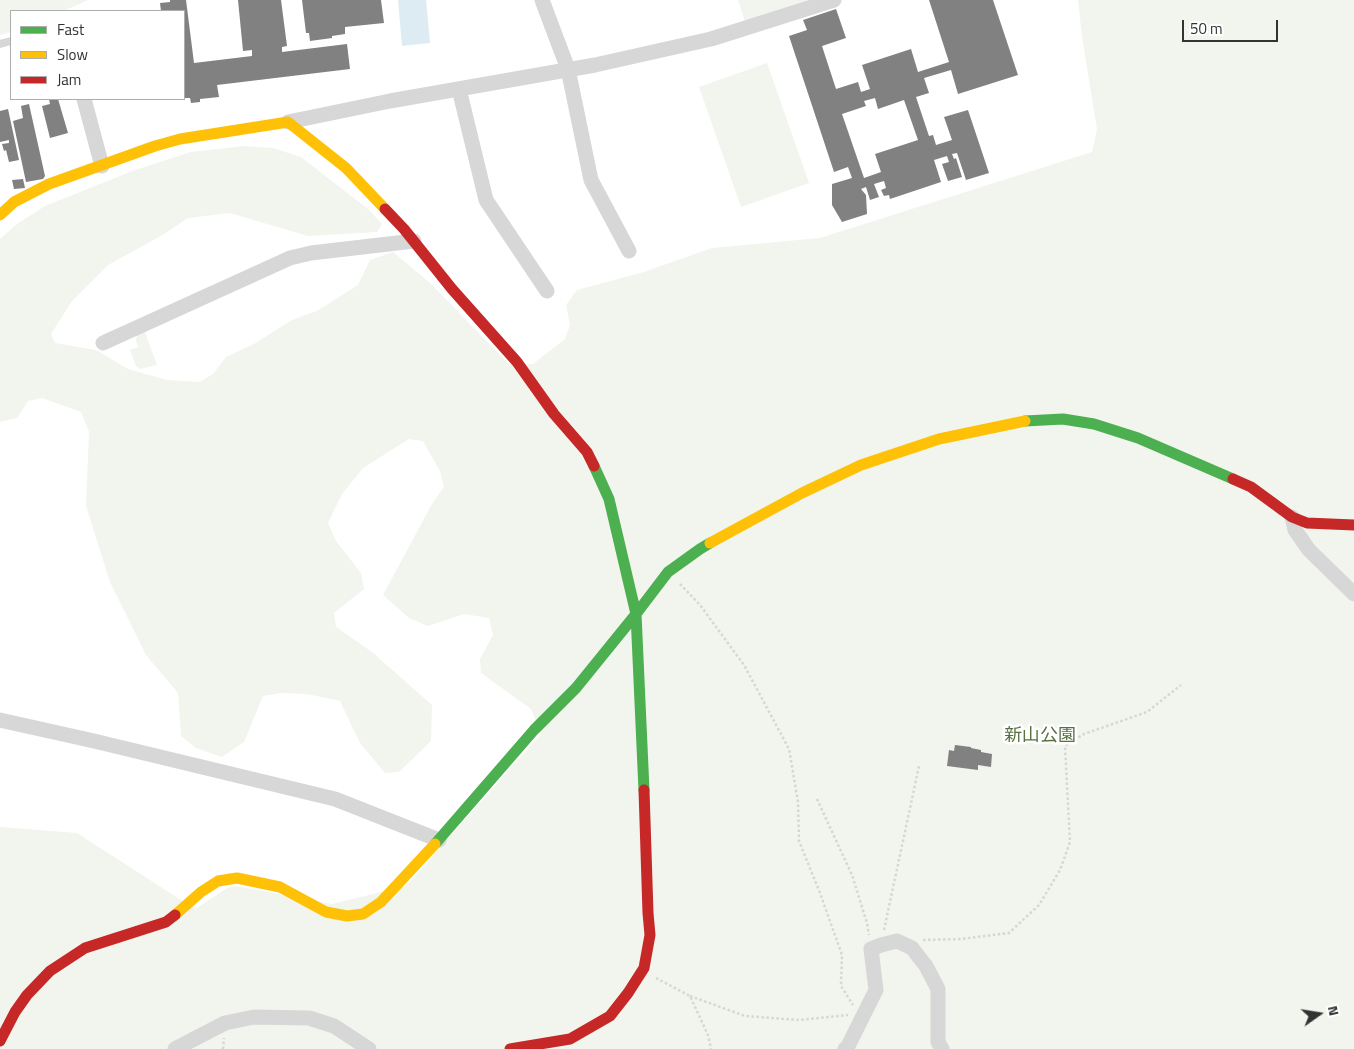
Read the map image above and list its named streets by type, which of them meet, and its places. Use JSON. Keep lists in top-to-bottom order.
{
  "parks": ["新山公園"],
  "legend": ["Fast", "Slow", "Jam"],
  "scale_bar": "50 m",
  "north": "right"
}
